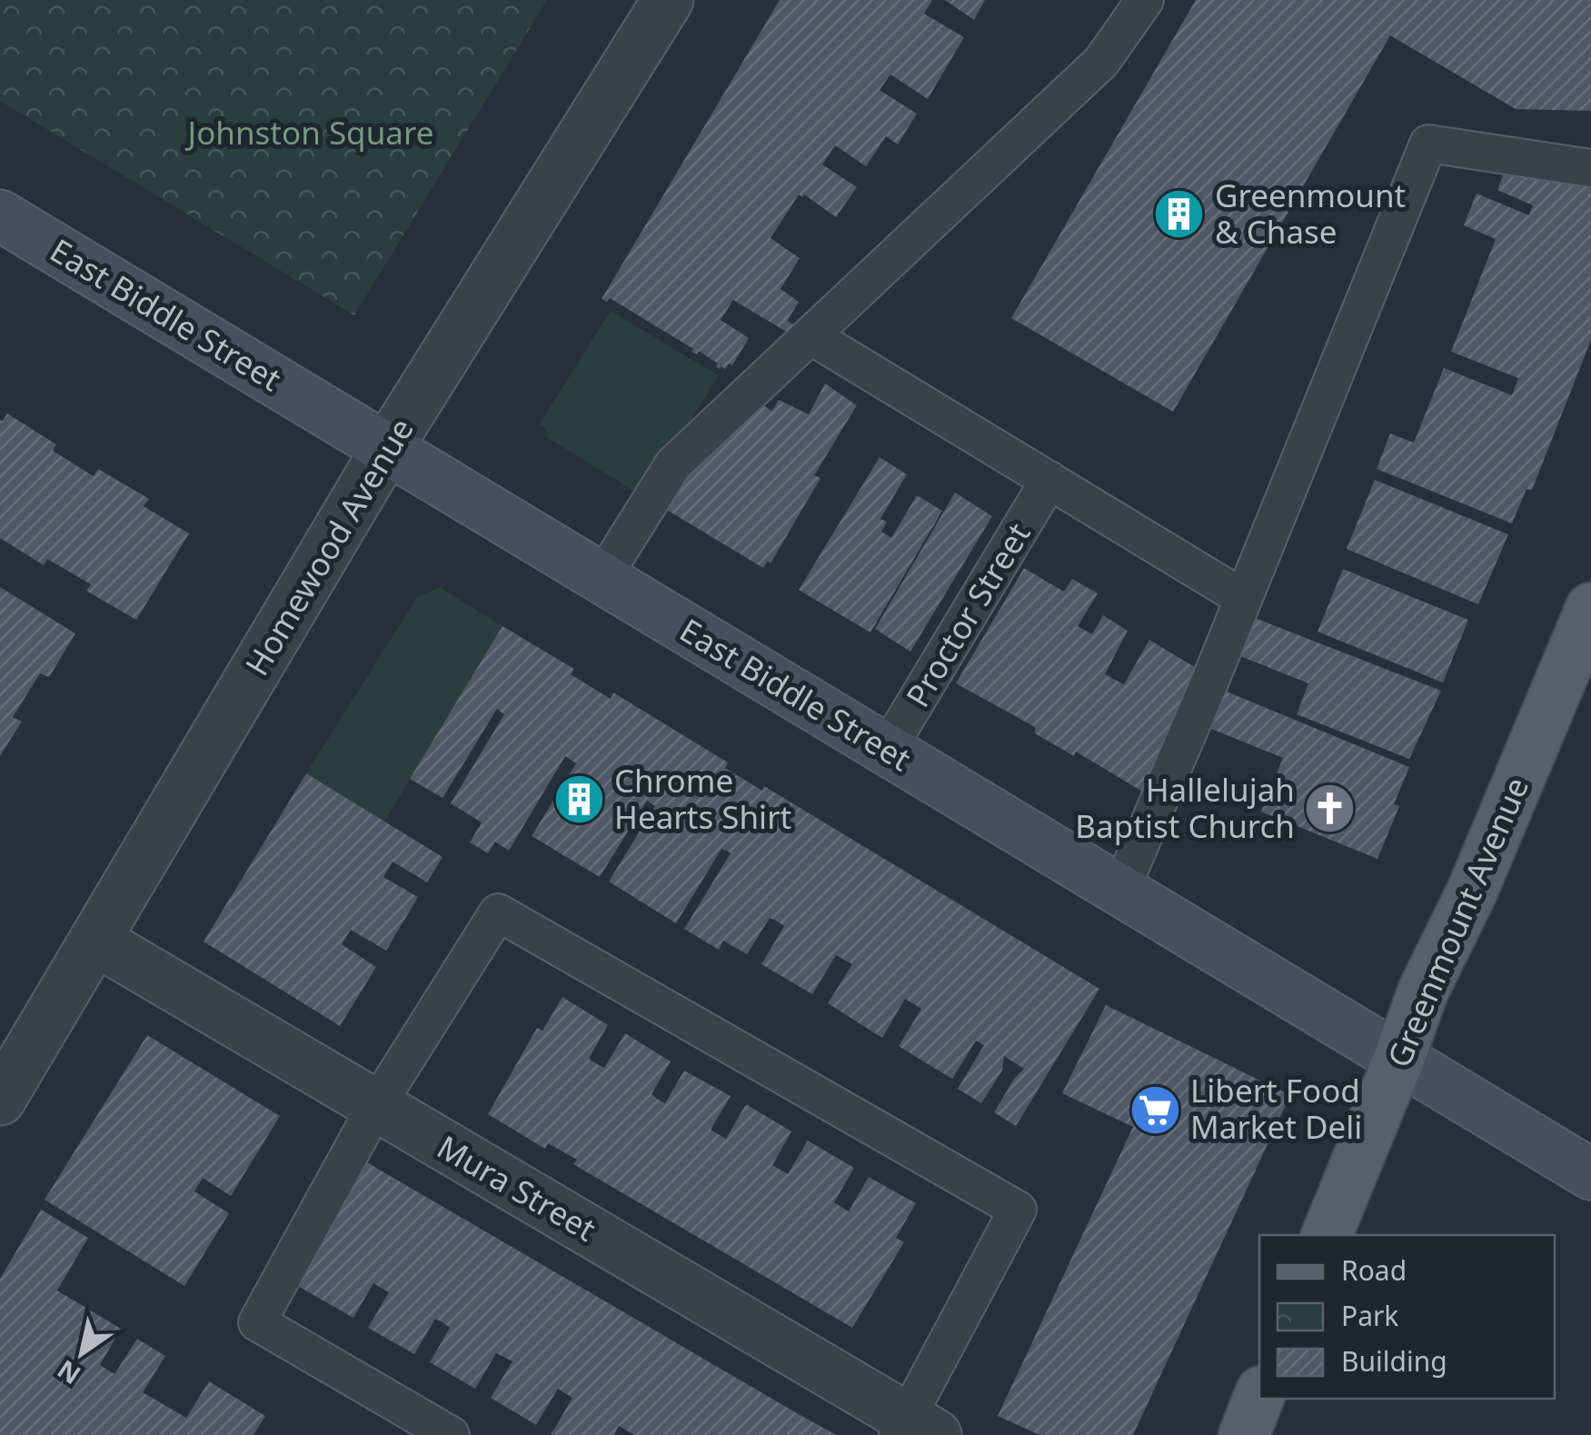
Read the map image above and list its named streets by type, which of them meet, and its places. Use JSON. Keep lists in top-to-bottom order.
{
  "streets": {
    "main road": ["East Biddle Street", "Greenmount Avenue"],
    "street": ["Homewood Avenue", "Mura Street"],
    "lane": ["Proctor Street"]
  },
  "crossings": [
    ["East Biddle Street", "Homewood Avenue"],
    ["East Biddle Street", "Proctor Street"],
    ["East Biddle Street", "Greenmount Avenue"],
    ["Homewood Avenue", "Mura Street"]
  ],
  "parks": ["Johnston Square"],
  "places": {
    "building": ["Greenmount & Chase", "Chrome Hearts Shirt"],
    "church": ["Hallelujah Baptist Church"],
    "supermarket": ["Libert Food Market Deli"]
  },
  "legend": ["Road", "Park", "Building"],
  "north": "bottom left"
}
